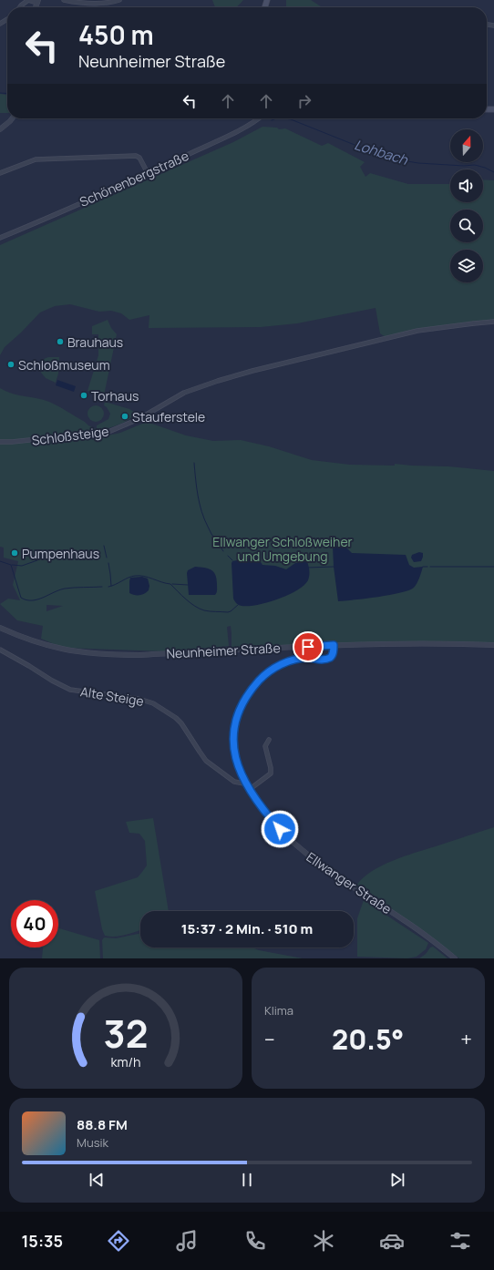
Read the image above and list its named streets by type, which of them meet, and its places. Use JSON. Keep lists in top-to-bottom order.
{
  "streets": {
    "street": [
      "Schönenbergstraße",
      "Schloßsteige",
      "Neunheimer Straße",
      "Alte Steige",
      "Ellwanger Straße"
    ]
  },
  "crossings": [
    ["Neunheimer Straße", "Ellwanger Straße"],
    ["Alte Steige", "Ellwanger Straße"]
  ],
  "water": ["Lohbach"],
  "parks": ["Ellwanger Schloßweiher und Umgebung"],
  "places": [
    "Brauhaus",
    "Schloßmuseum",
    "Torhaus",
    "Stauferstele",
    "Pumpenhaus"
  ],
  "north": "top",
  "page": {
    "turn": ["450 m", "Neunheimer Straße"],
    "limit": "40",
    "trip": "15:37 · 2 Min. · 510 m",
    "tile": "Klima",
    "heat": ["−", "20.5°", "+"],
    "song": ["88.8 FM", "Musik"],
    "tabs": "15:35",
    "gauge": ["32", "km/h"]
  }
}
